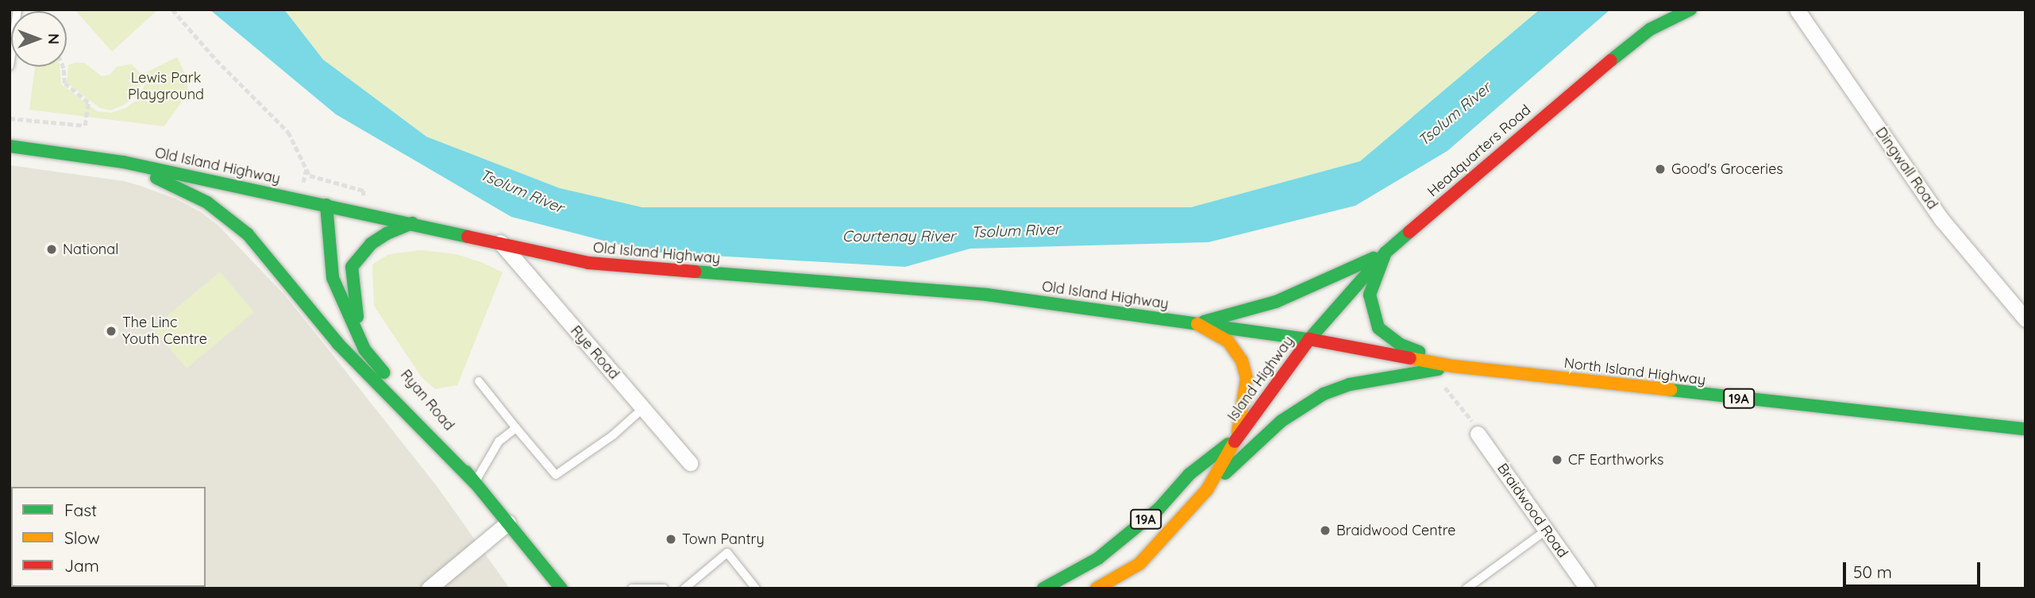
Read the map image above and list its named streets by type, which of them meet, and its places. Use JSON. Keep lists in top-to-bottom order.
{
  "streets": {
    "main road": [
      "Headquarters Road",
      "Old Island Highway",
      "North Island Highway",
      "Island Highway",
      "19A",
      "Ryan Road"
    ],
    "street": ["Dingwall Road", "Rye Road", "Braidwood Road"]
  },
  "crossings": [
    ["Headquarters Road", "Old Island Highway"],
    ["Headquarters Road", "North Island Highway"],
    ["Headquarters Road", "Island Highway"],
    ["Old Island Highway", "Rye Road"],
    ["Old Island Highway", "North Island Highway"],
    ["Old Island Highway", "Island Highway"],
    ["Old Island Highway", "Ryan Road"],
    ["North Island Highway", "Island Highway"]
  ],
  "water": ["Tsolum River", "Courtenay River"],
  "parks": ["Lewis Park Playground"],
  "places": [
    "Good's Groceries",
    "National",
    "The Linc Youth Centre",
    "CF Earthworks",
    "Braidwood Centre",
    "Town Pantry"
  ],
  "legend": ["Fast", "Slow", "Jam"],
  "scale_bar": "50 m",
  "north": "right"
}
